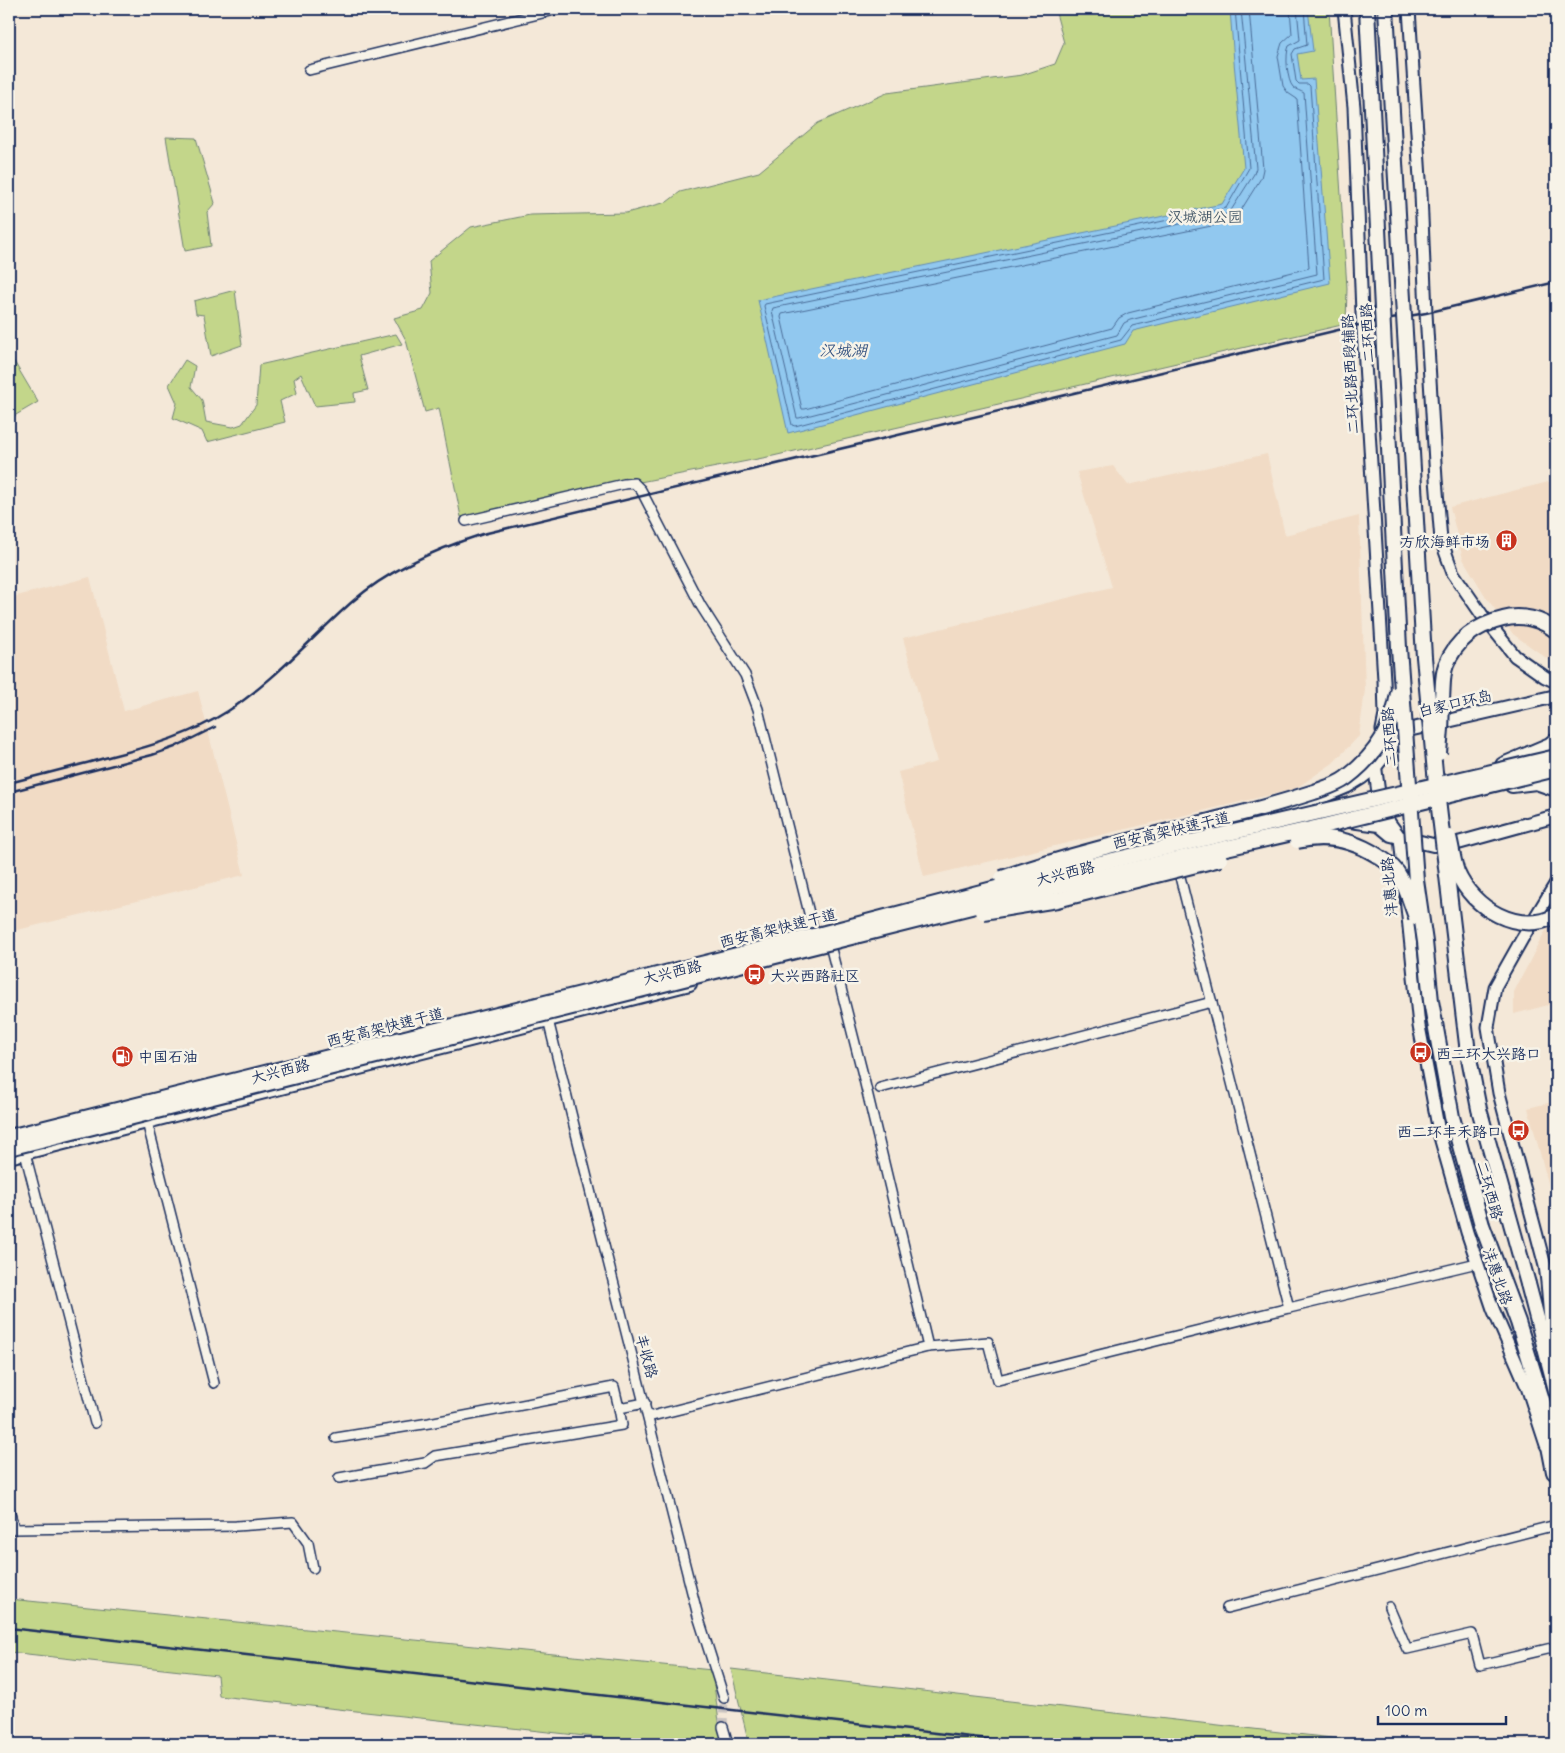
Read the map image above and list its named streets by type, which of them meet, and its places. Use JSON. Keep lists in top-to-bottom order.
{
  "streets": {
    "highway": ["二环西路", "西安高架快速干道"],
    "main road": [
      "二环北路西段辅路",
      "白家口环岛",
      "大兴西路",
      "沣惠北路"
    ],
    "street": ["丰收路"]
  },
  "crossings": [
    ["二环北路西段辅路", "白家口环岛"],
    ["二环北路西段辅路", "大兴西路"],
    ["白家口环岛", "大兴西路"],
    ["大兴西路", "沣惠北路"],
    ["大兴西路", "丰收路"]
  ],
  "water": ["汉城湖"],
  "parks": ["汉城湖公园"],
  "places": {
    "building": ["方欣海鲜市场"],
    "bus stop": ["大兴西路社区", "西二环大兴路口", "西二环丰禾路口"],
    "fuel station": ["中国石油"]
  },
  "scale_bar": "100 m"
}
